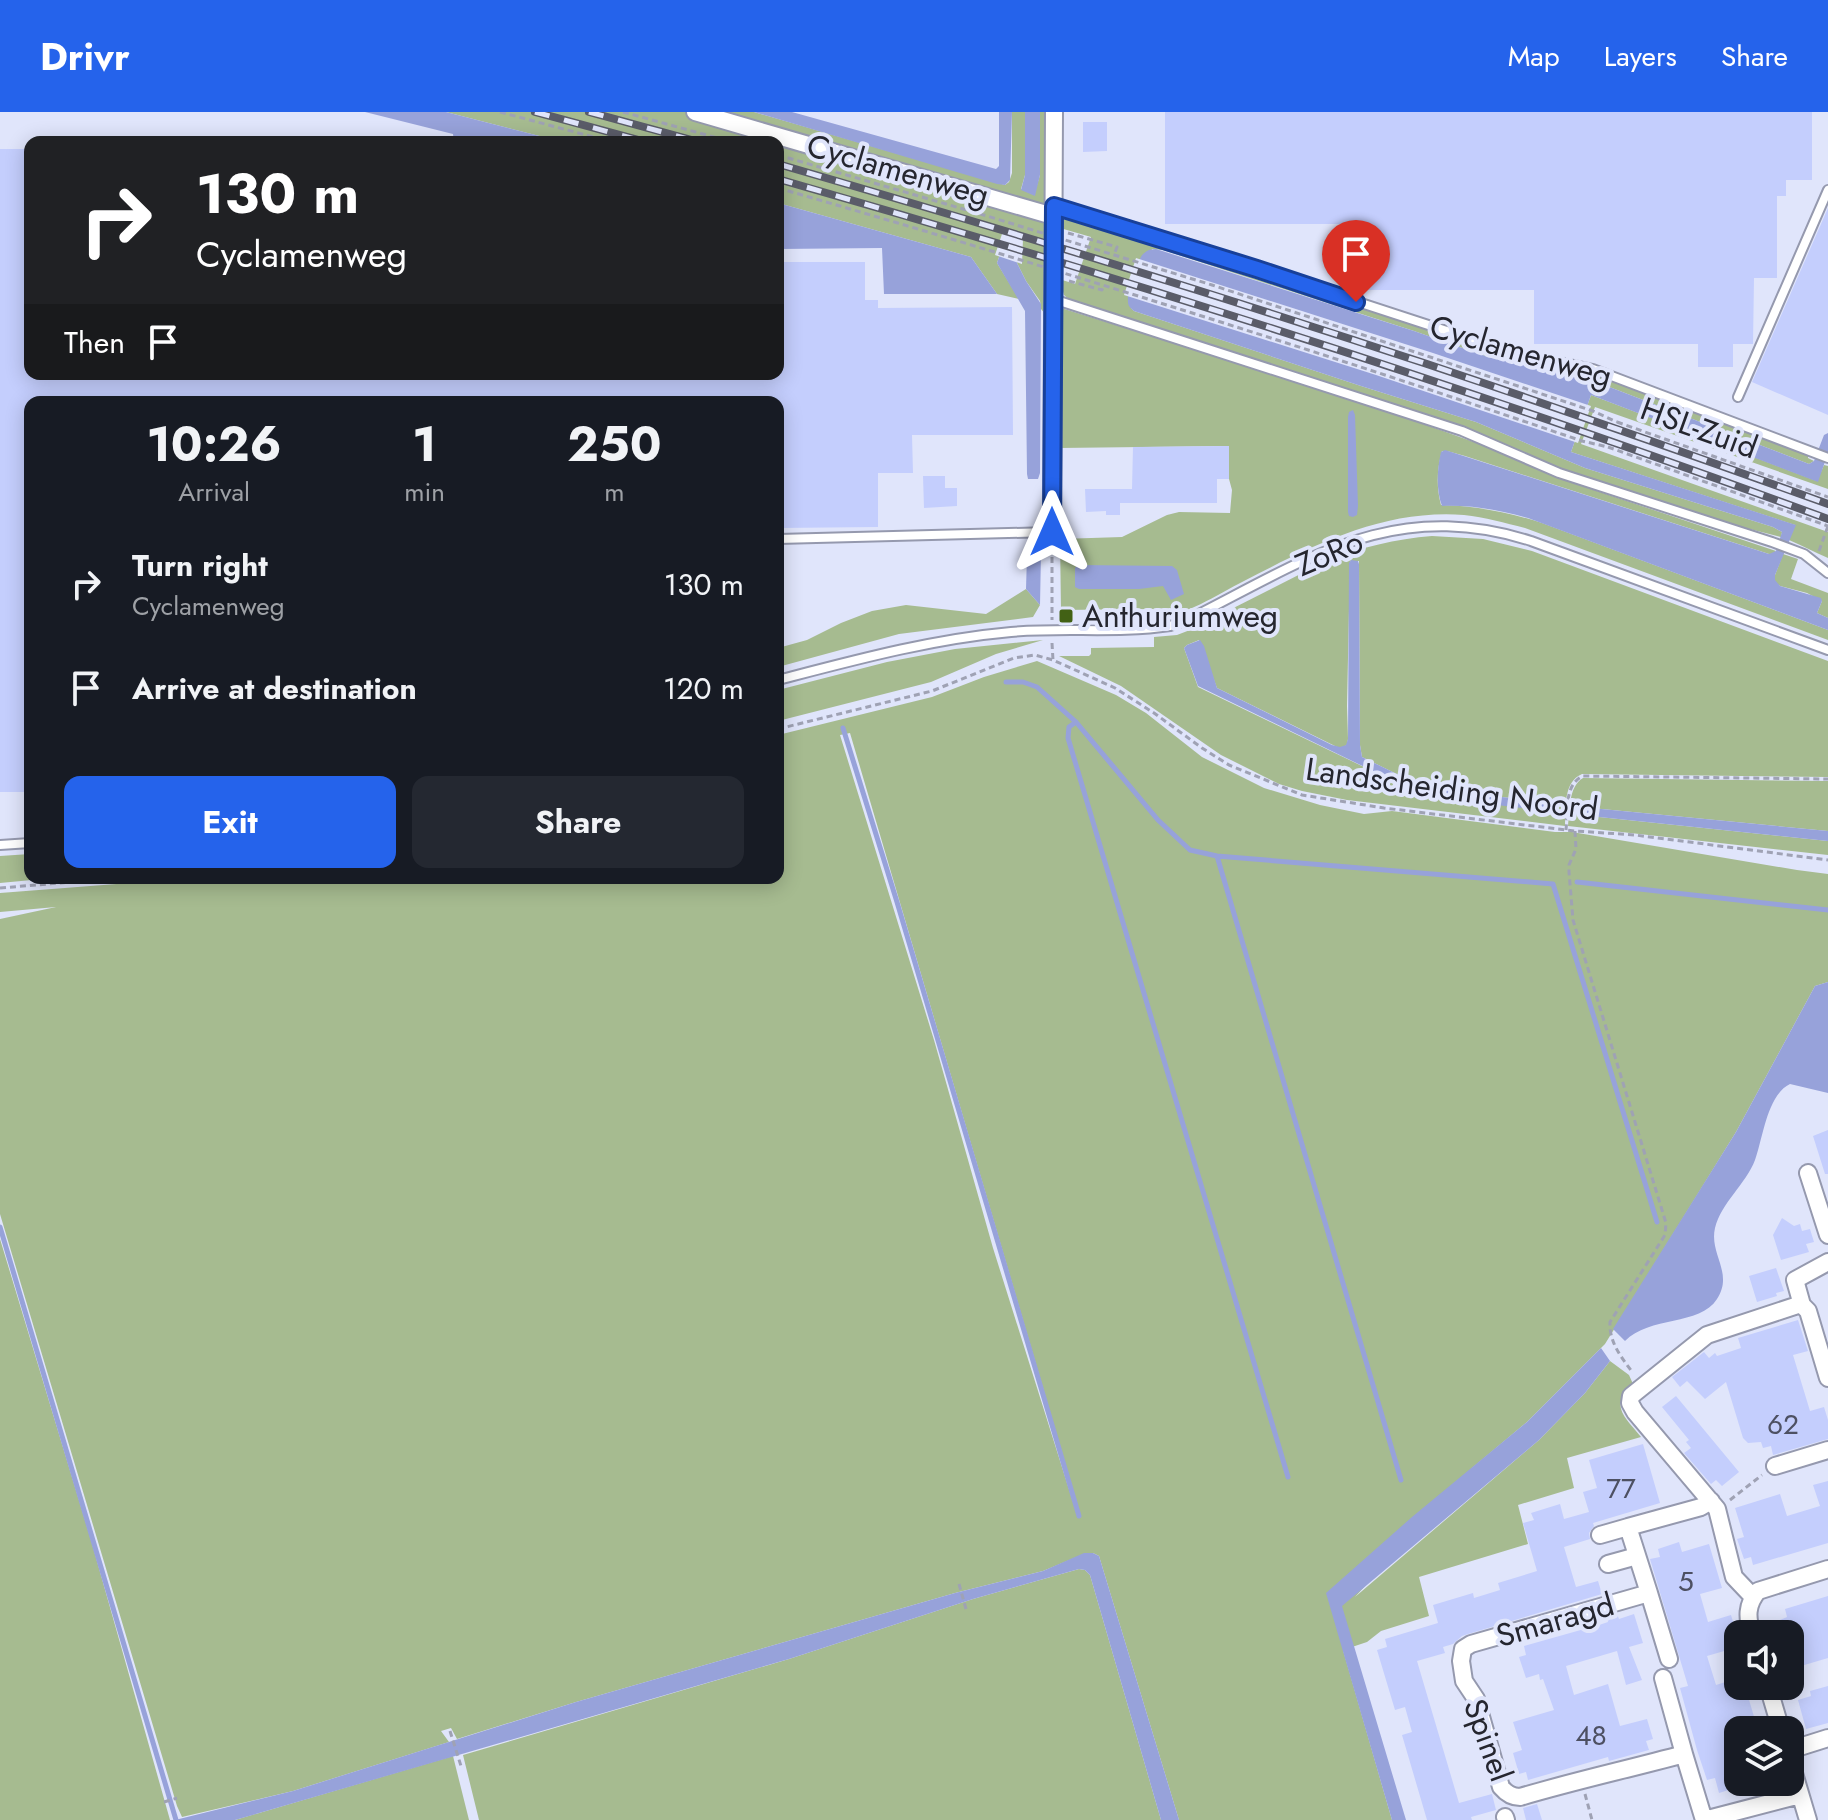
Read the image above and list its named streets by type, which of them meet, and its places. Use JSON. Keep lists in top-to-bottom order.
{
  "streets": {
    "street": ["Cyclamenweg", "Smaragd", "Spinel"],
    "lane": ["ZoRo"],
    "path": ["HSL-Zuid", "Landscheiding Noord"]
  },
  "crossings": [
    ["Smaragd", "Spinel"]
  ],
  "places": {
    "transit": ["Anthuriumweg"]
  },
  "house_numbers": [
    "62",
    "77",
    "5",
    "48"
  ],
  "page": {
    "header": "Drivr",
    "nav": ["Map", "Layers", "Share"],
    "turn": ["130 m", "Cyclamenweg"],
    "then": "Then",
    "eta": [
      "10:26",
      "Arrival",
      "1",
      "min",
      "250",
      "m"
    ],
    "list": [
      {
        "name": "Turn right",
        "note": "Cyclamenweg",
        "value": "130 m"
      },
      {
        "name": "Arrive at destination",
        "value": "120 m"
      }
    ],
    "buttons": ["Exit", "Share"]
  }
}
